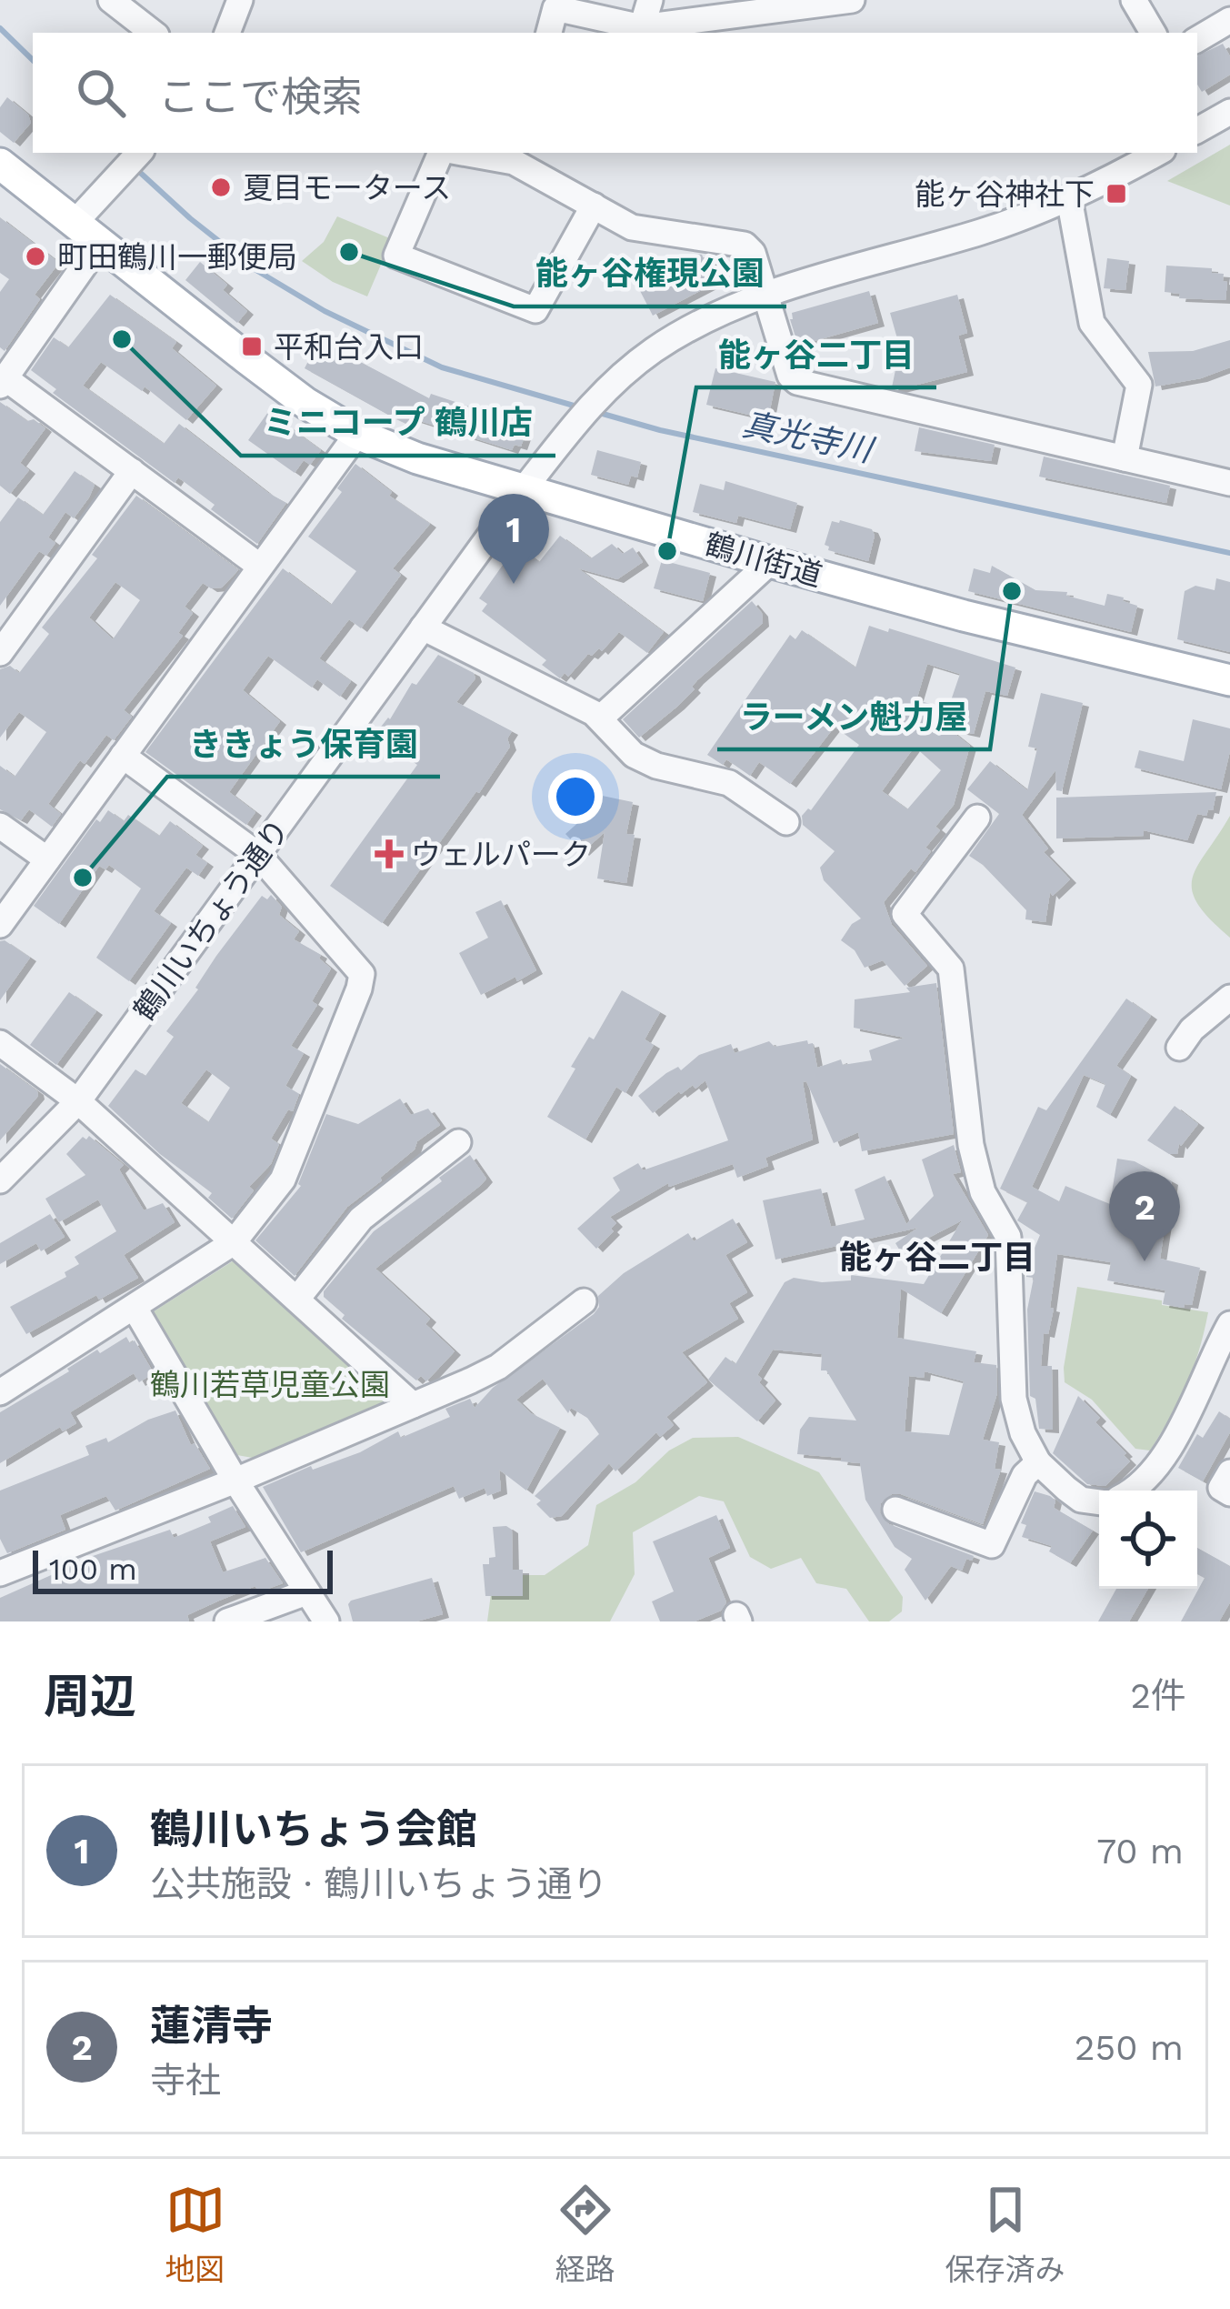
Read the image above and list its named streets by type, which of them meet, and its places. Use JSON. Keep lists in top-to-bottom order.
{
  "streets": {
    "main road": ["鶴川街道"],
    "street": ["鶴川いちょう通り"]
  },
  "crossings": [
    ["鶴川街道", "鶴川いちょう通り"]
  ],
  "districts": ["能ヶ谷二丁目"],
  "water": ["真光寺川"],
  "parks": ["鶴川若草児童公園"],
  "places": {
    "other": [
      "夏目モータース",
      "能ヶ谷権現公園",
      "町田鶴川一郵便局",
      "ミニコープ 鶴川店",
      "能ヶ谷二丁目",
      "ラーメン魁力屋",
      "ききょう保育園"
    ],
    "transit": ["能ヶ谷神社下", "平和台入口"],
    "health": ["ウェルパーク"]
  },
  "scale_bar": "100 m",
  "page": {
    "search": "ここで検索",
    "pins": ["1", "2"],
    "scale": "100 m",
    "heading": ["周辺", "2件"],
    "list": [
      {
        "mark": "1",
        "name": "鶴川いちょう会館",
        "note": "公共施設 · 鶴川いちょう通り",
        "value": "70 m"
      },
      {
        "mark": "2",
        "name": "蓮清寺",
        "note": "寺社",
        "value": "250 m"
      }
    ],
    "nav": ["地図", "経路", "保存済み"]
  }
}
